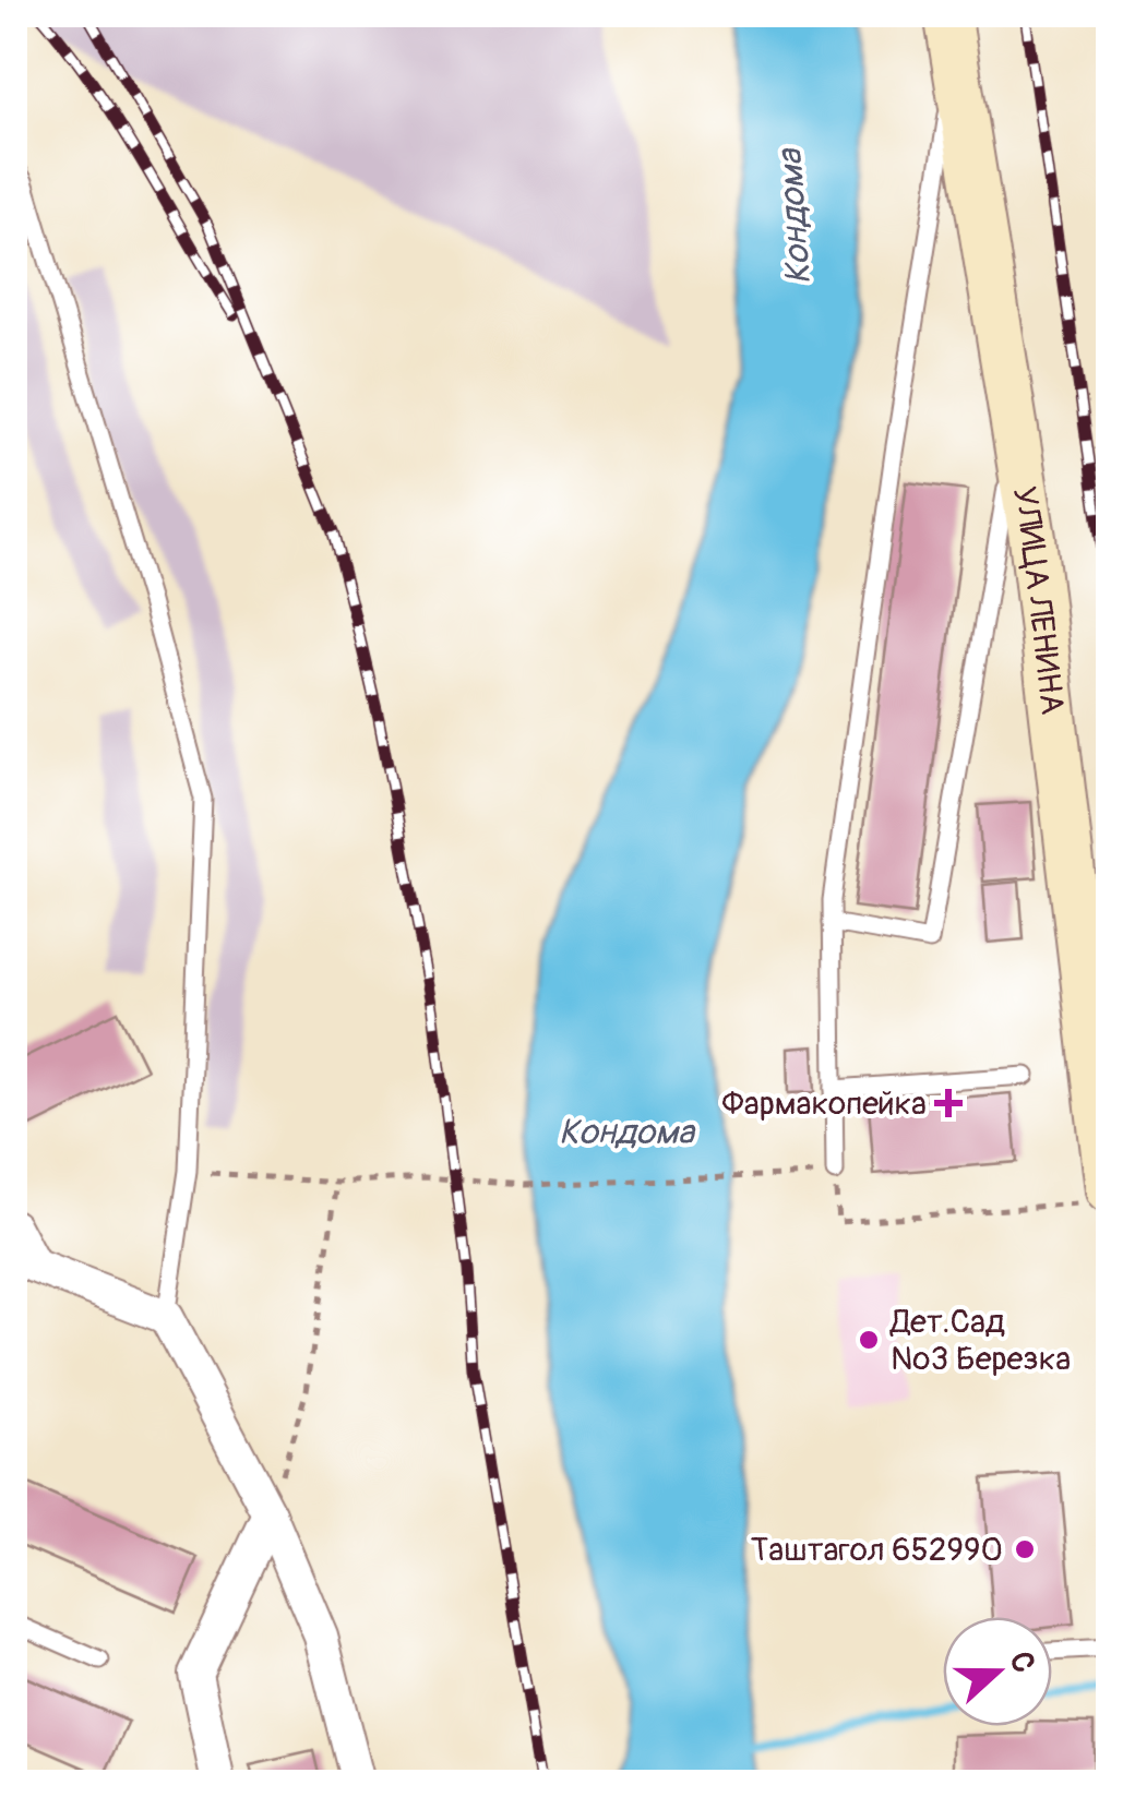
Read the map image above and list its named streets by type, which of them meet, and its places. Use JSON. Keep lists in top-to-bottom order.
{
  "streets": {
    "street": ["УЛИЦА ЛЕНИНА"]
  },
  "water": ["Кондома"],
  "places": {
    "health": ["Фармакопейка"],
    "other": ["Дет.Сад №3 Березка", "Таштагол 652990"]
  },
  "north": "right"
}
